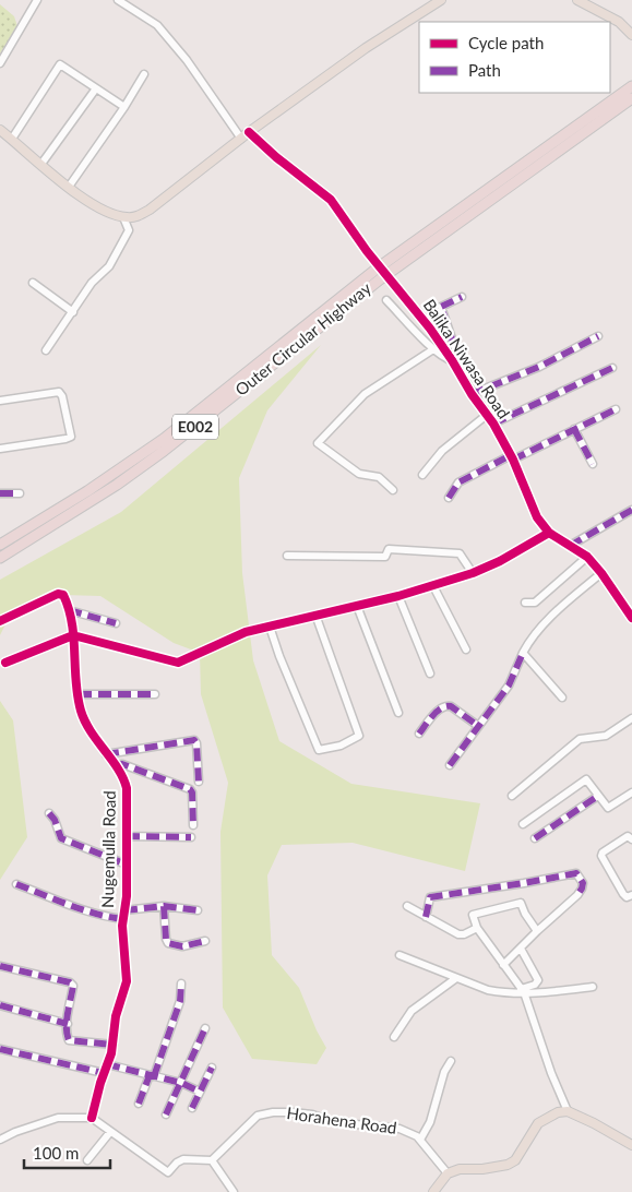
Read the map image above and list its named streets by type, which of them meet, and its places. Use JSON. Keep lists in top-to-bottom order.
{
  "streets": {
    "highway": ["Outer Circular Highway", "E002"],
    "street": ["Balika Niwasa Road", "Nugemulla Road", "Horahena Road"]
  },
  "legend": ["Cycle path", "Path"],
  "scale_bar": "100 m"
}
